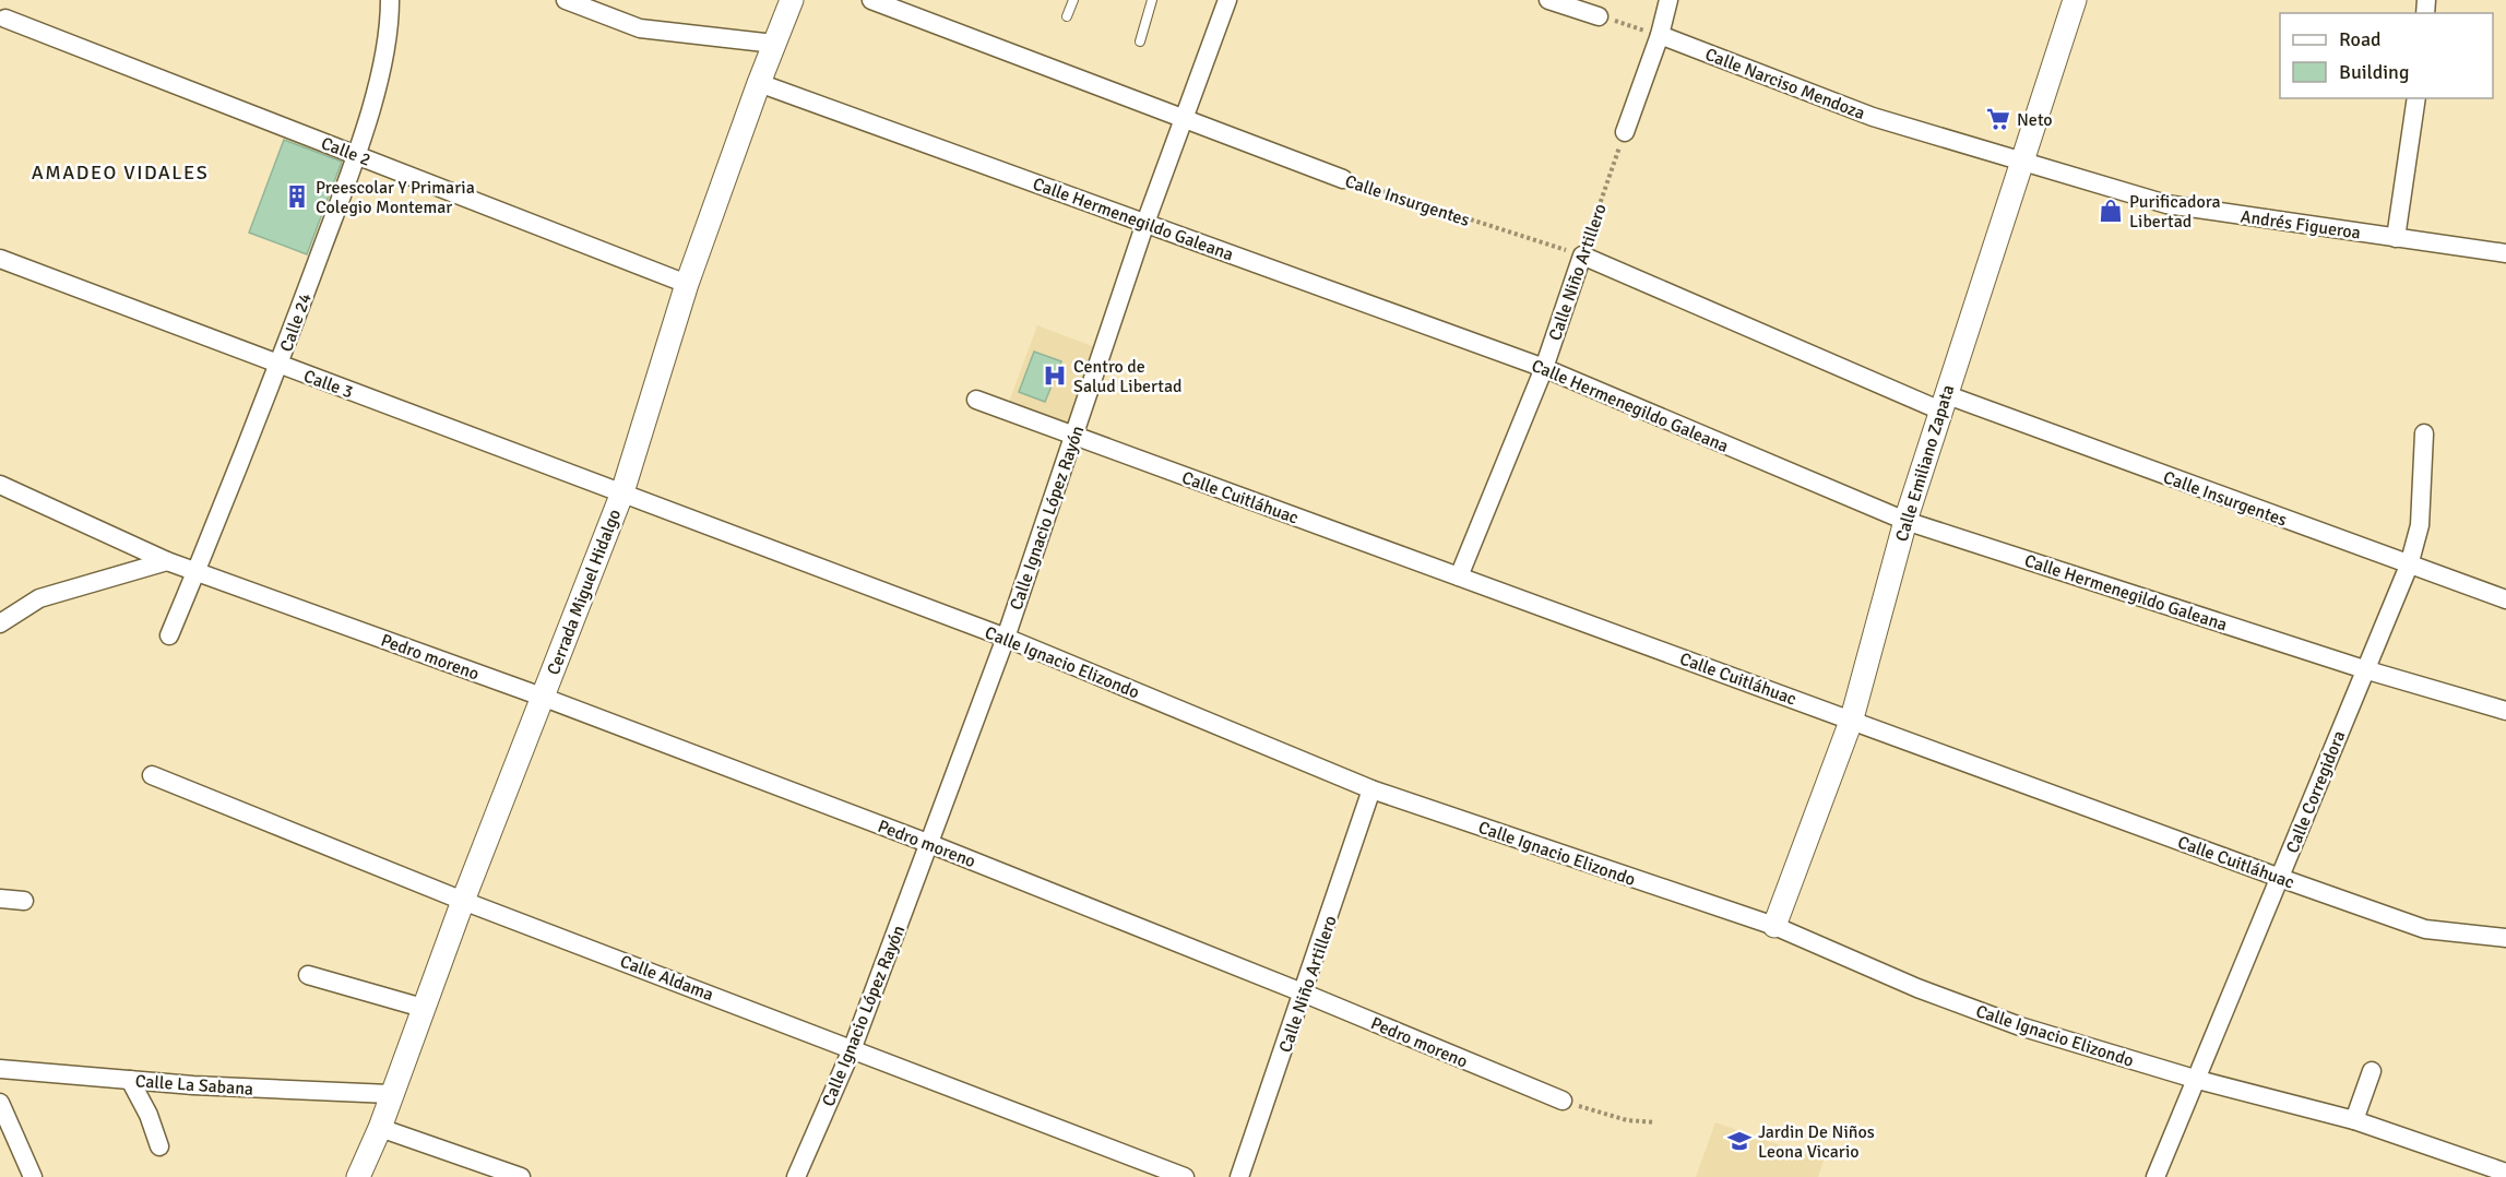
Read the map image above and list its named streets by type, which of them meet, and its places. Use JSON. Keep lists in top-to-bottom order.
{
  "streets": {
    "street": [
      "Calle Narciso Mendoza",
      "Calle 2",
      "Calle Insurgentes",
      "Calle Hermenegildo Galeana",
      "Andrés Figueroa",
      "Calle Niño Artillero",
      "Calle 24",
      "Calle 3",
      "Calle Emiliano Zapata",
      "Calle Cuitláhuac",
      "Calle Ignacio López Rayón",
      "Cerrada Miguel Hidalgo",
      "Pedro moreno",
      "Calle Ignacio Elizondo",
      "Calle Corregidora",
      "Calle Aldama",
      "Calle La Sabana"
    ]
  },
  "crossings": [
    ["Calle Narciso Mendoza", "Andrés Figueroa"],
    ["Calle Narciso Mendoza", "Calle Emiliano Zapata"],
    ["Calle 2", "Calle 24"],
    ["Calle 2", "Cerrada Miguel Hidalgo"],
    ["Calle Insurgentes", "Calle Niño Artillero"],
    ["Calle Insurgentes", "Calle Emiliano Zapata"],
    ["Calle Insurgentes", "Calle Ignacio López Rayón"],
    ["Calle Insurgentes", "Calle Corregidora"],
    ["Calle Hermenegildo Galeana", "Calle Niño Artillero"],
    ["Calle Hermenegildo Galeana", "Calle Emiliano Zapata"],
    ["Calle Hermenegildo Galeana", "Calle Ignacio López Rayón"],
    ["Calle Hermenegildo Galeana", "Cerrada Miguel Hidalgo"],
    ["Calle Hermenegildo Galeana", "Calle Corregidora"],
    ["Andrés Figueroa", "Calle Emiliano Zapata"],
    ["Calle Niño Artillero", "Calle Cuitláhuac"],
    ["Calle Niño Artillero", "Pedro moreno"],
    ["Calle Niño Artillero", "Calle Ignacio Elizondo"],
    ["Calle 24", "Calle 3"],
    ["Calle 24", "Pedro moreno"],
    ["Calle 3", "Cerrada Miguel Hidalgo"],
    ["Calle 3", "Calle Ignacio Elizondo"],
    ["Calle Emiliano Zapata", "Calle Cuitláhuac"],
    ["Calle Emiliano Zapata", "Calle Ignacio Elizondo"],
    ["Calle Cuitláhuac", "Calle Ignacio López Rayón"],
    ["Calle Cuitláhuac", "Calle Corregidora"],
    ["Calle Ignacio López Rayón", "Pedro moreno"],
    ["Calle Ignacio López Rayón", "Calle Ignacio Elizondo"],
    ["Calle Ignacio López Rayón", "Calle Aldama"],
    ["Cerrada Miguel Hidalgo", "Pedro moreno"],
    ["Cerrada Miguel Hidalgo", "Calle Ignacio Elizondo"],
    ["Cerrada Miguel Hidalgo", "Calle Aldama"],
    ["Cerrada Miguel Hidalgo", "Calle La Sabana"],
    ["Calle Ignacio Elizondo", "Calle Corregidora"]
  ],
  "districts": ["AMADEO VIDALES"],
  "places": {
    "supermarket": ["Neto"],
    "building": ["Preescolar Y Primaria Colegio Montemar"],
    "shop": ["Purificadora Libertad"],
    "hospital": ["Centro de Salud Libertad"],
    "school or university": ["Jardin De Niños Leona Vicario"]
  },
  "legend": ["Road", "Building"]
}
